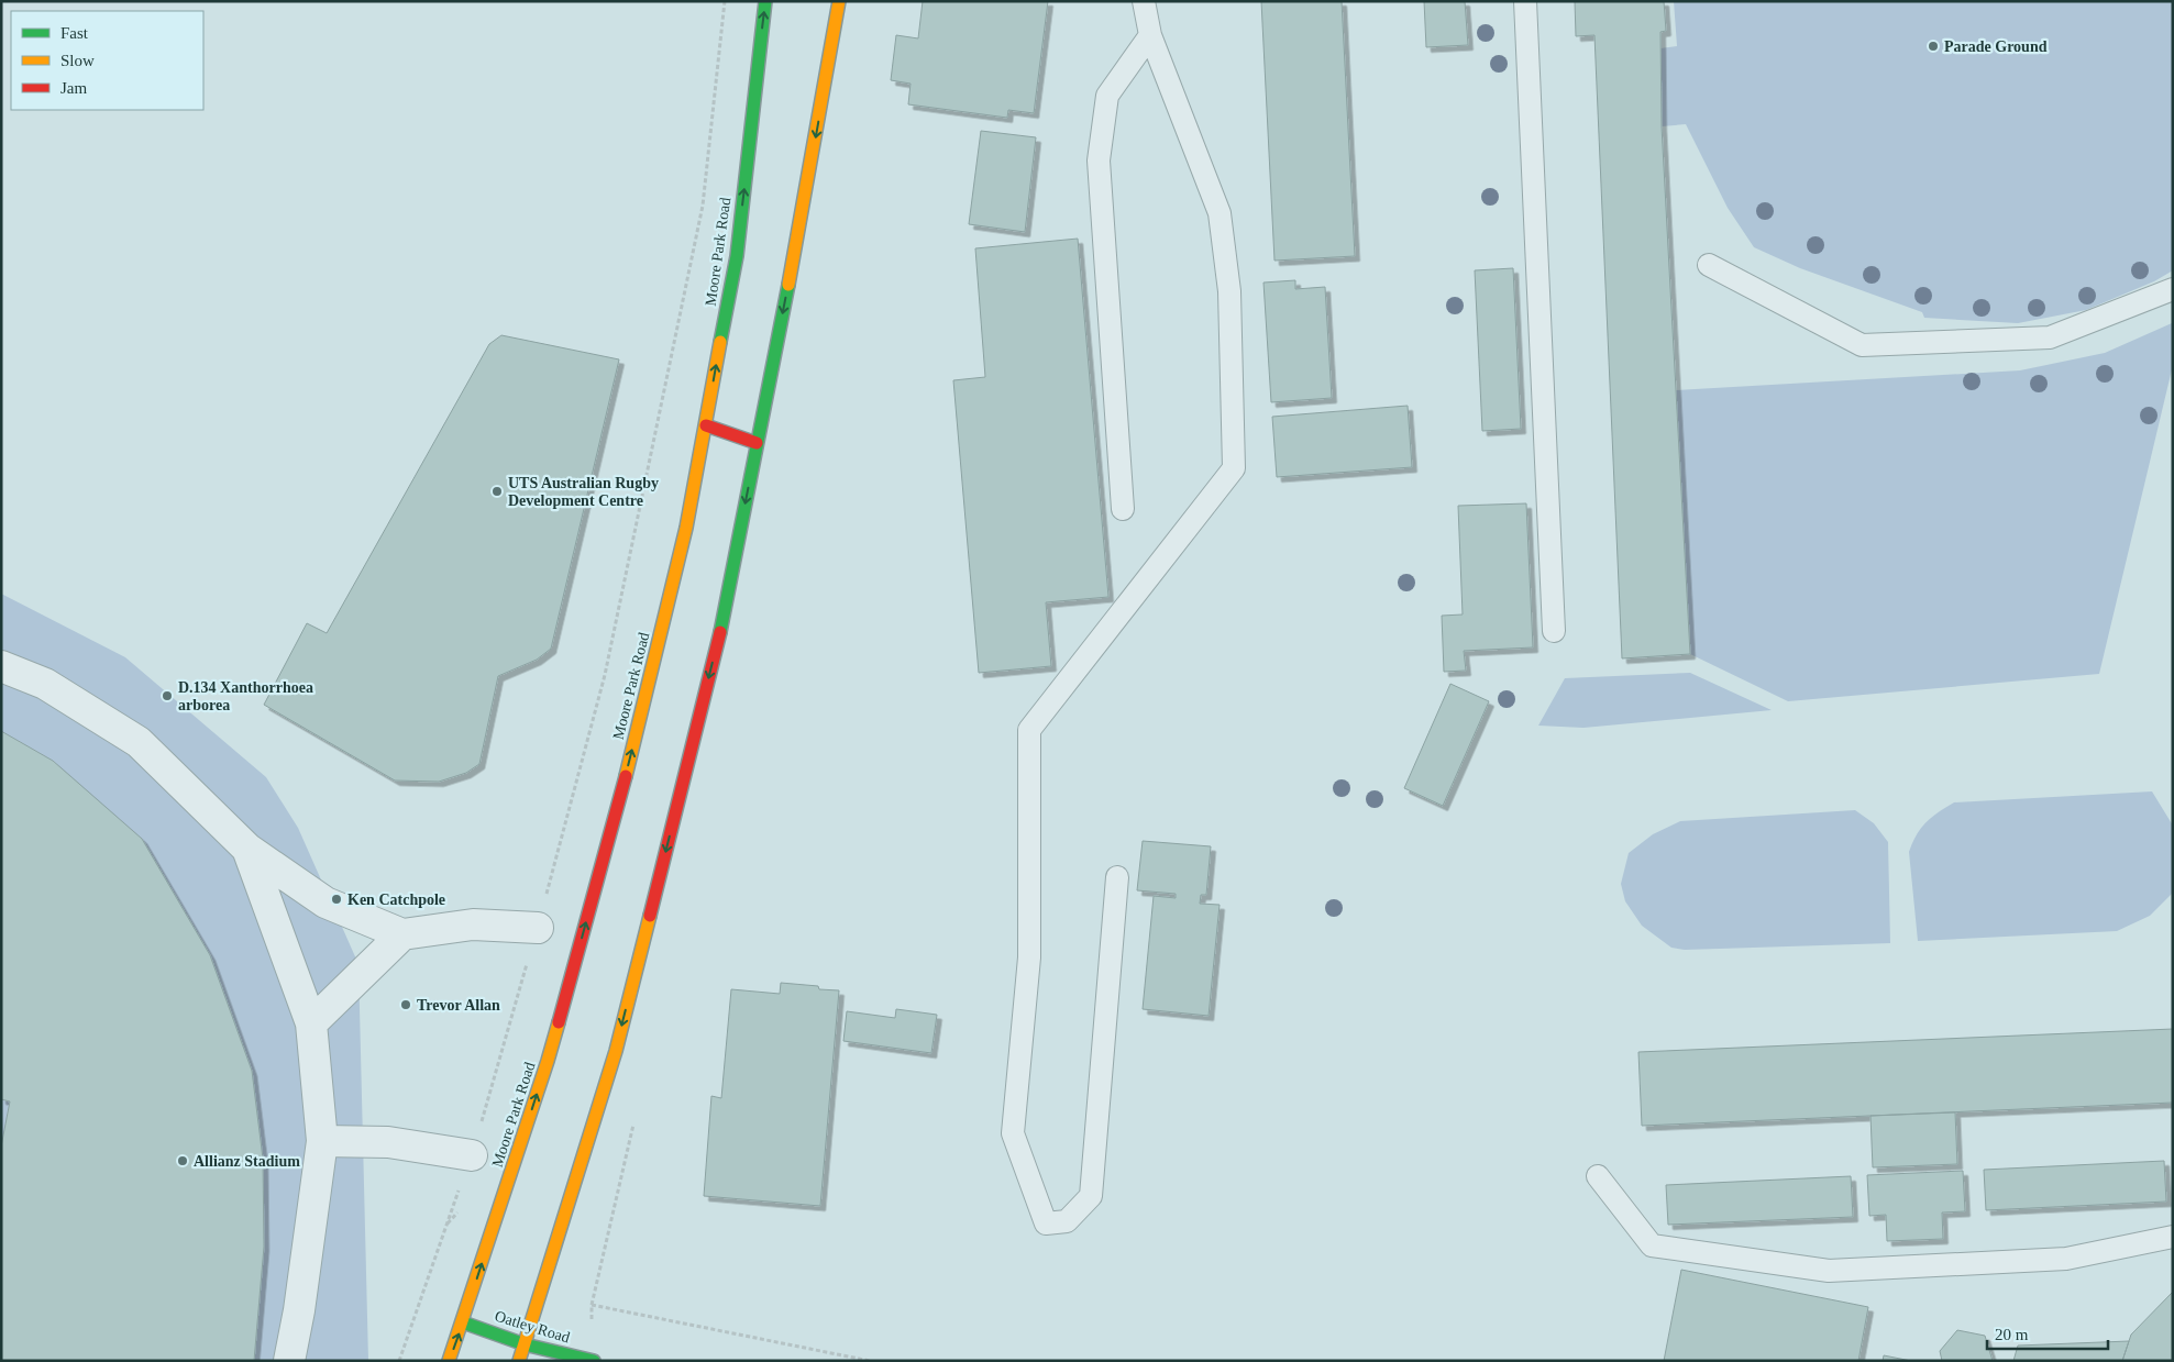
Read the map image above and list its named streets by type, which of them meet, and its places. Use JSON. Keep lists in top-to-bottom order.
{
  "streets": {
    "main road": ["Moore Park Road", "Oatley Road"]
  },
  "crossings": [
    ["Moore Park Road", "Oatley Road"]
  ],
  "places": [
    "Parade Ground",
    "UTS Australian Rugby Development Centre",
    "D.134 Xanthorrhoea arborea",
    "Ken Catchpole",
    "Trevor Allan",
    "Allianz Stadium"
  ],
  "legend": ["Fast", "Slow", "Jam"],
  "scale_bar": "20 m"
}
